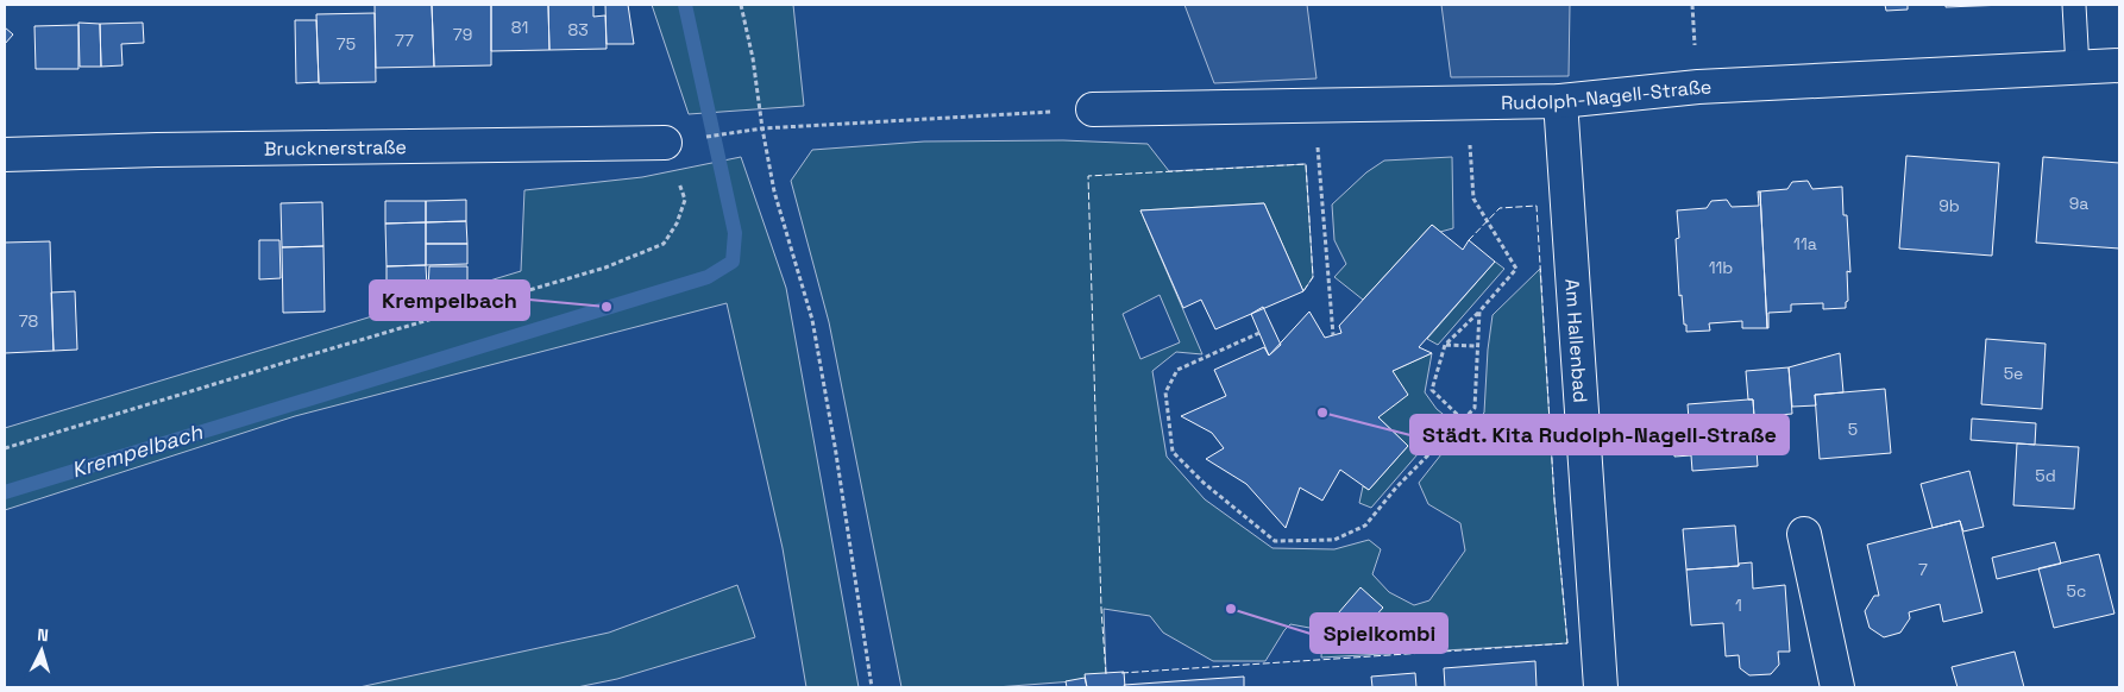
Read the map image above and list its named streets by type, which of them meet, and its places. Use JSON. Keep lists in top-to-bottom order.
{
  "streets": {
    "street": ["Rudolph-Nagell-Straße", "Brucknerstraße", "Am Hallenbad"]
  },
  "crossings": [
    ["Rudolph-Nagell-Straße", "Am Hallenbad"]
  ],
  "water": ["Krempelbach"],
  "places": ["Krempelbach", "Städt. Kita Rudolph-Nagell-Straße", "Spielkombi"],
  "house_numbers": [
    "81",
    "83",
    "79",
    "77",
    "75",
    "9a",
    "9b",
    "11a",
    "11b",
    "78",
    "5e",
    "5",
    "5d",
    "7",
    "5c",
    "1"
  ],
  "north": "top"
}
